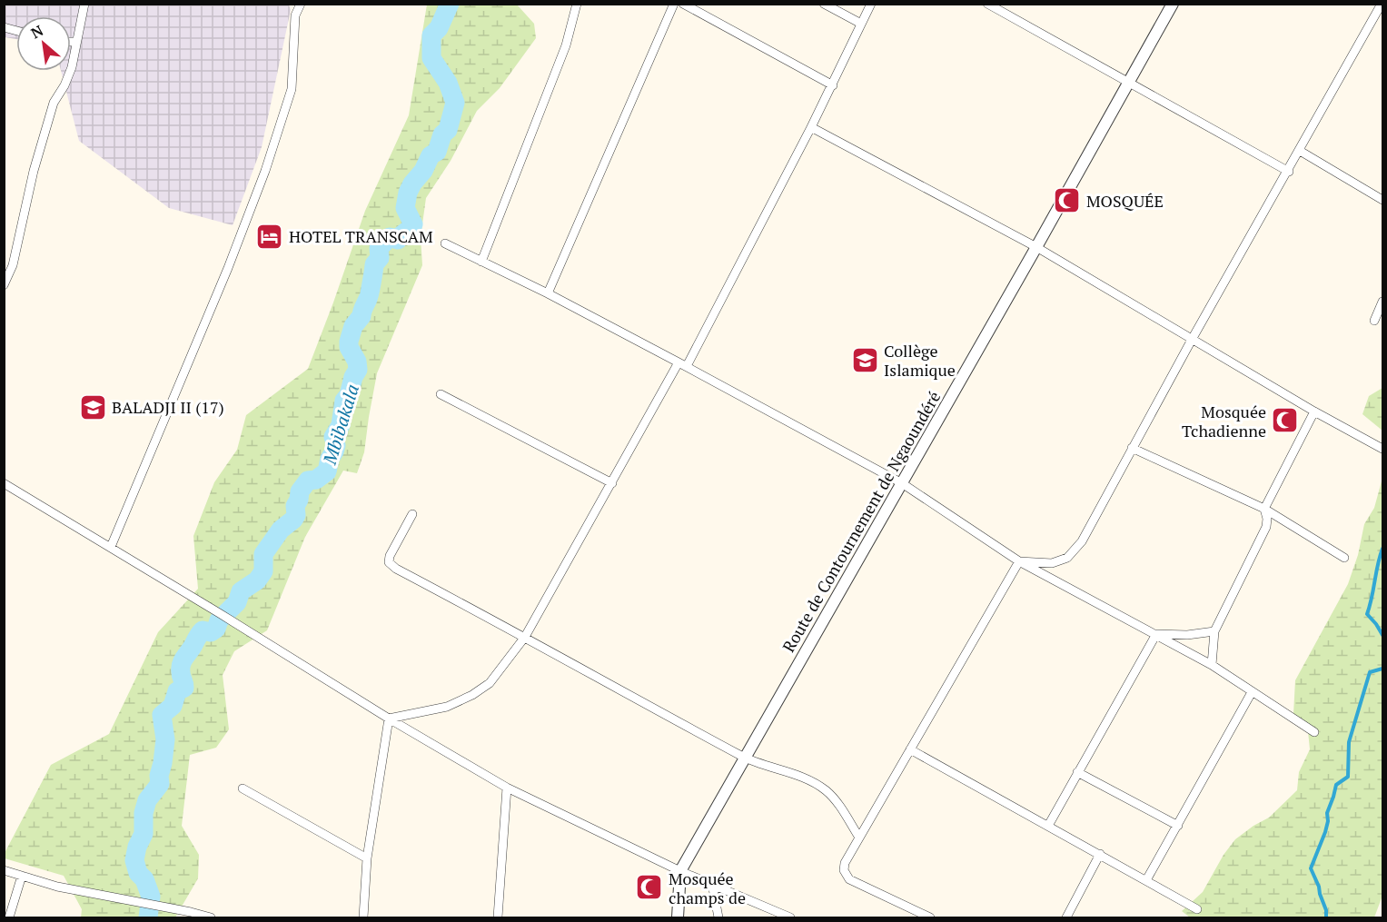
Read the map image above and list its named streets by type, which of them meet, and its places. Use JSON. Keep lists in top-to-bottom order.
{
  "streets": {
    "street": ["Route de Contournement de Ngaoundéré"]
  },
  "water": ["Mbibakala"],
  "places": {
    "mosque": ["MOSQUÉE", "Mosquée Tchadienne", "Mosquée champs de"],
    "hotel": ["HOTEL TRANSCAM"],
    "school or university": ["Collège Islamique", "BALADJI II (17)"]
  },
  "north": "top left"
}
